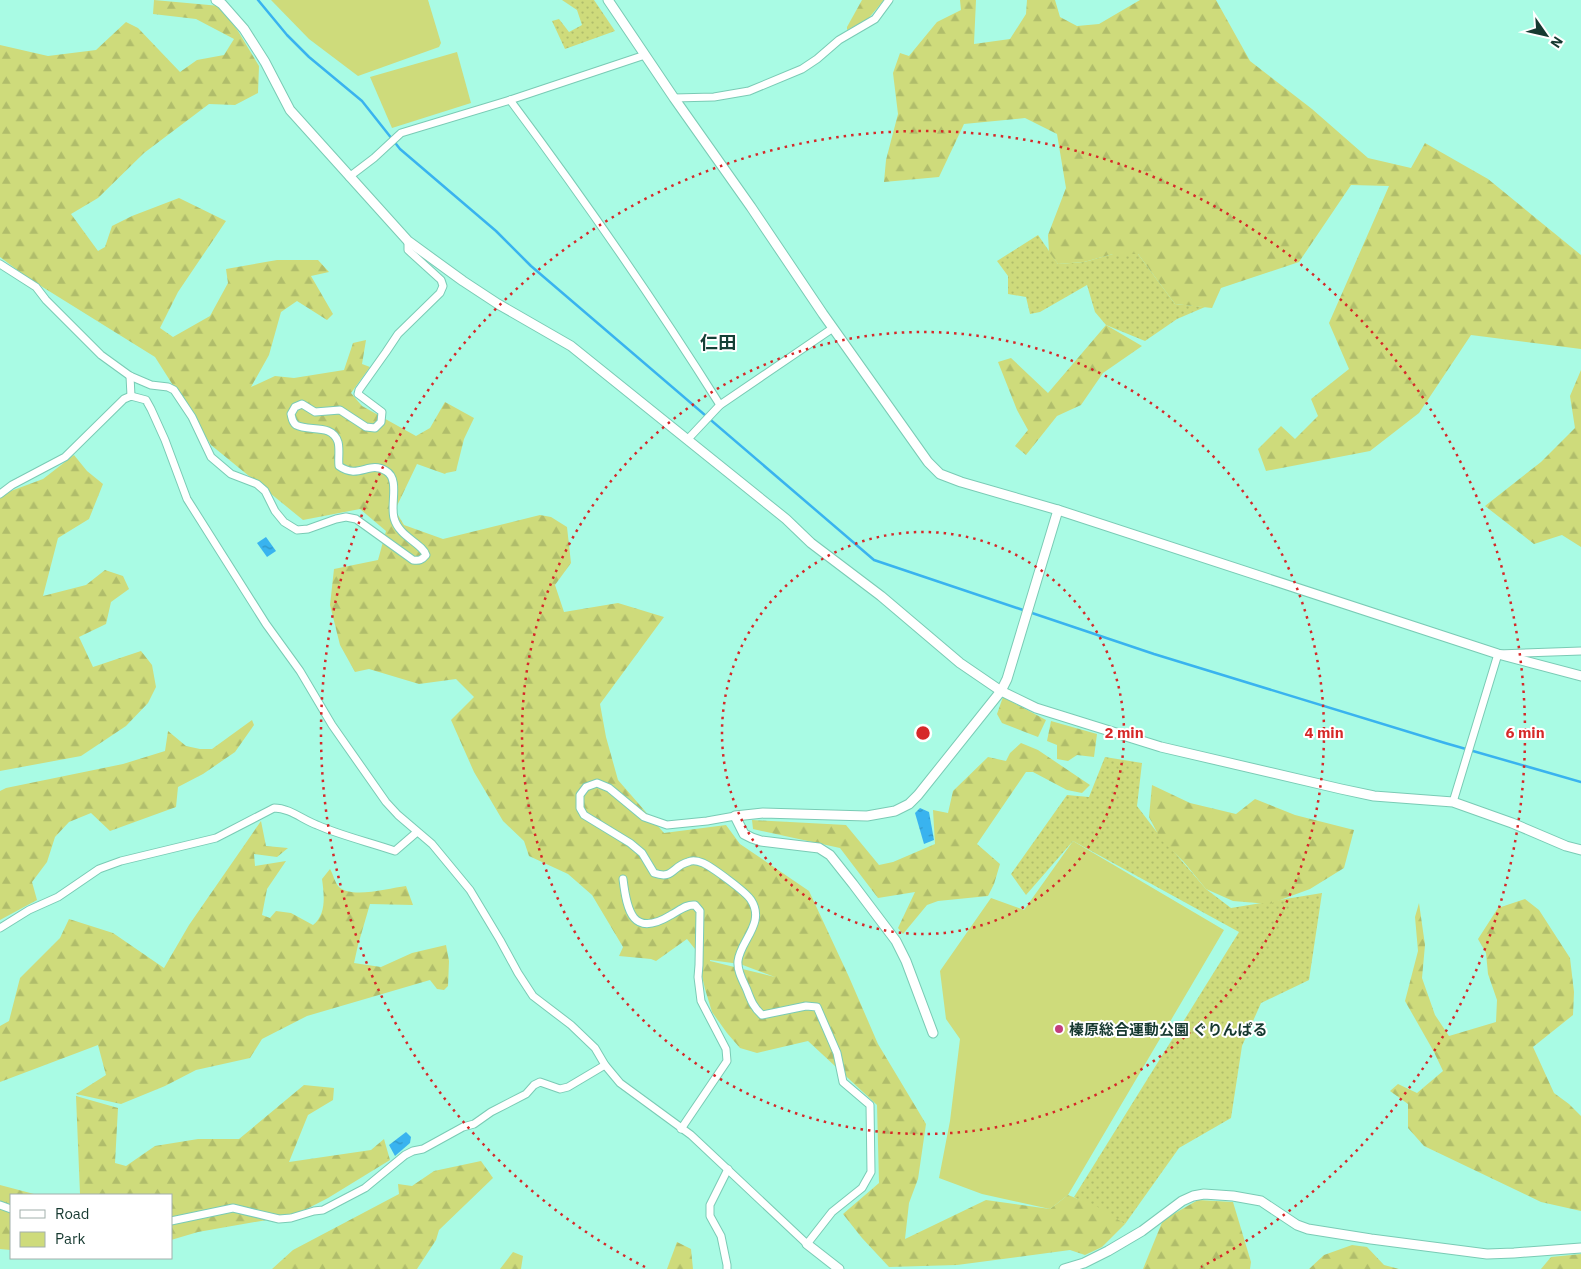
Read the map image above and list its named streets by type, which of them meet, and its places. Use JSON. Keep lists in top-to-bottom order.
{
  "districts": ["仁田"],
  "places": ["榛原総合運動公園 ぐりんぱる"],
  "legend": ["Road", "Park"],
  "north": "bottom right",
  "rings": ["2 min", "4 min", "6 min"]
}
